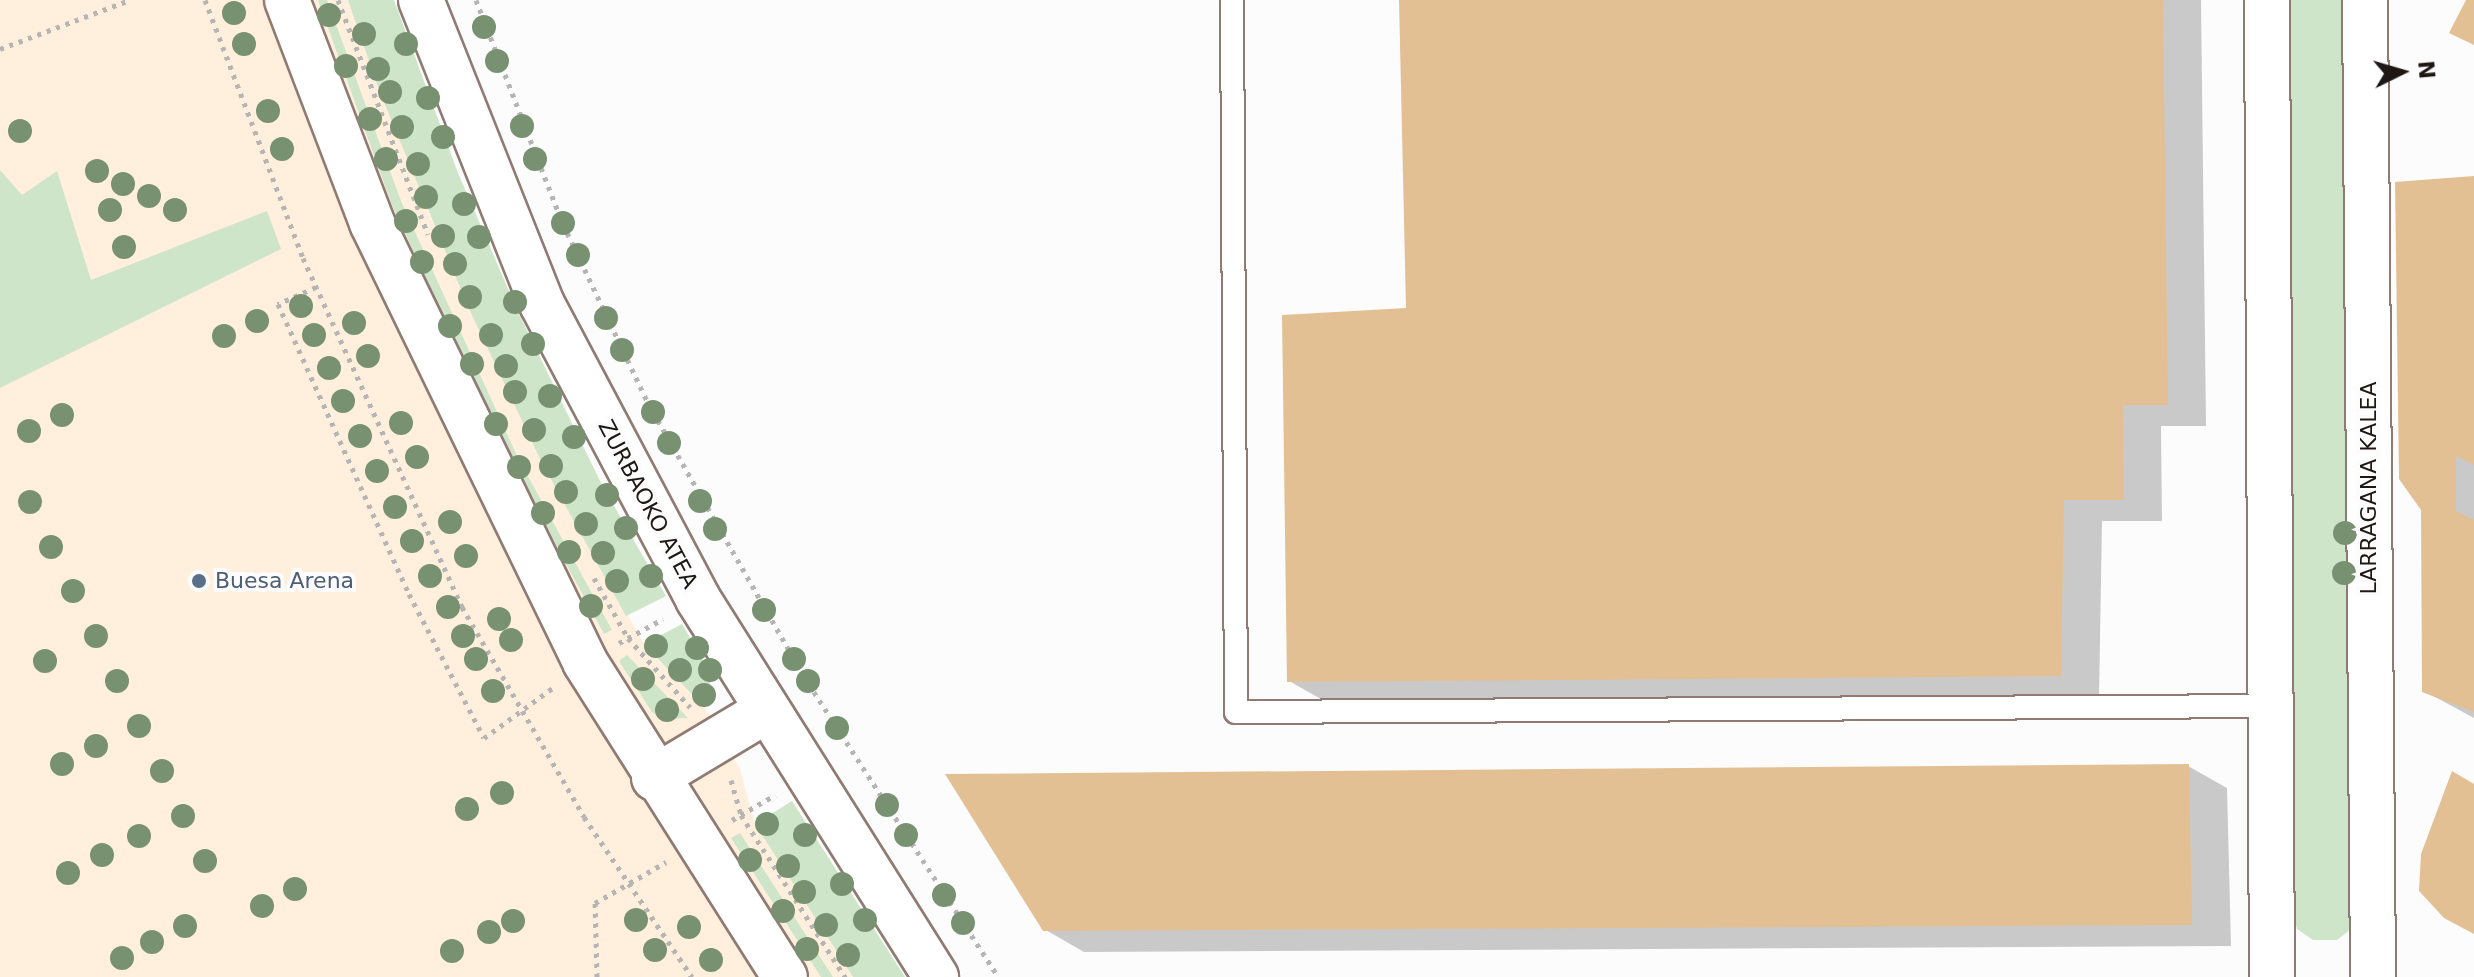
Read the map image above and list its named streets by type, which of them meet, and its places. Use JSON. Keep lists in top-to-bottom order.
{
  "streets": {
    "street": ["LARRAGANA KALEA", "ZURBAOKO ATEA"]
  },
  "places": ["Buesa Arena"],
  "north": "right"
}
